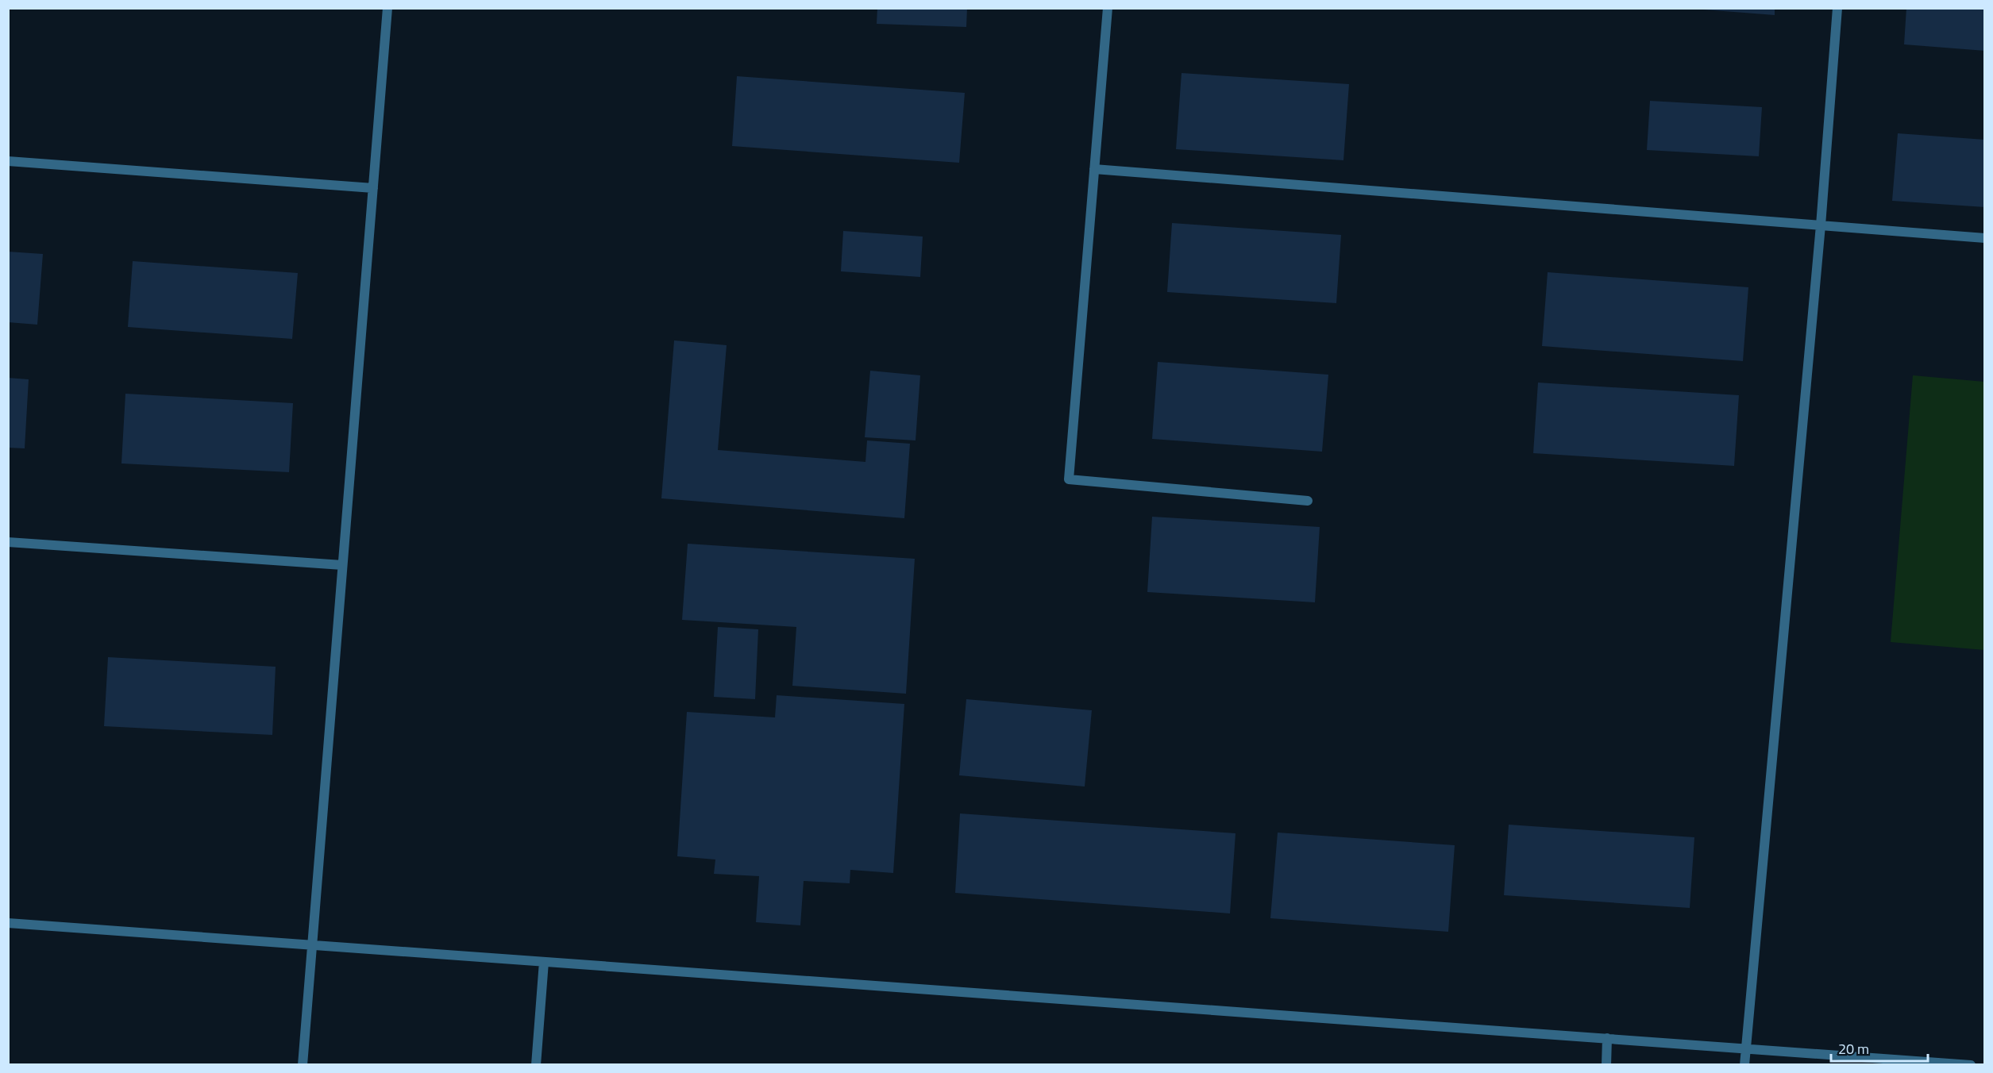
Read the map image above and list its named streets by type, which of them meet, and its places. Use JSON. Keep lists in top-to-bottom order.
{
  "scale_bar": "20 m"
}
